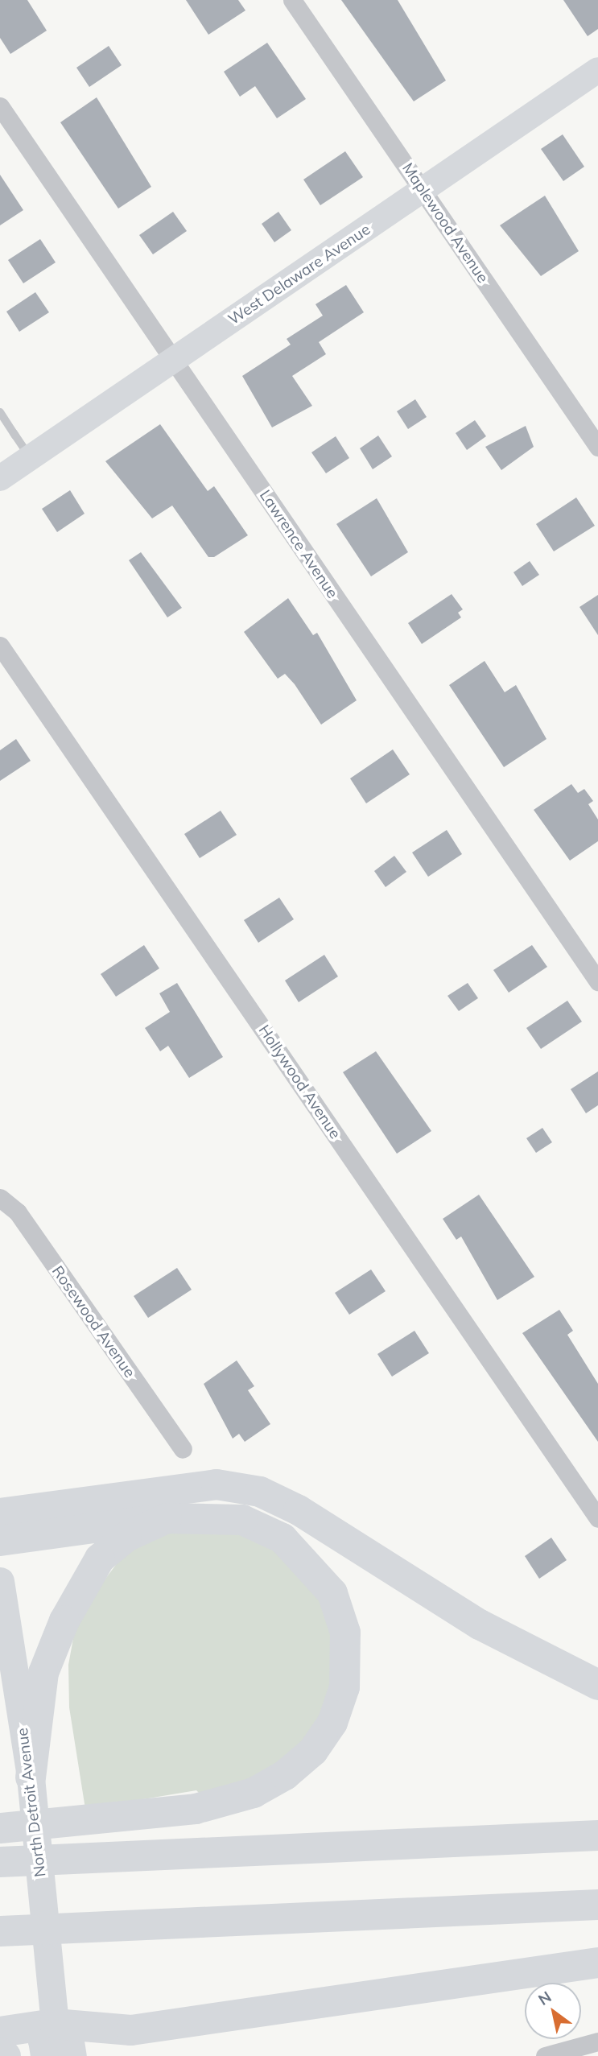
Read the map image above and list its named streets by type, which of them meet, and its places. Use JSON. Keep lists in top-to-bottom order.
{
  "streets": {
    "main road": ["North Detroit Avenue"],
    "street": [
      "Maplewood Avenue",
      "West Delaware Avenue",
      "Lawrence Avenue",
      "Hollywood Avenue",
      "Rosewood Avenue"
    ]
  },
  "crossings": [
    ["Maplewood Avenue", "West Delaware Avenue"],
    ["West Delaware Avenue", "Lawrence Avenue"]
  ],
  "north": "top left"
}
